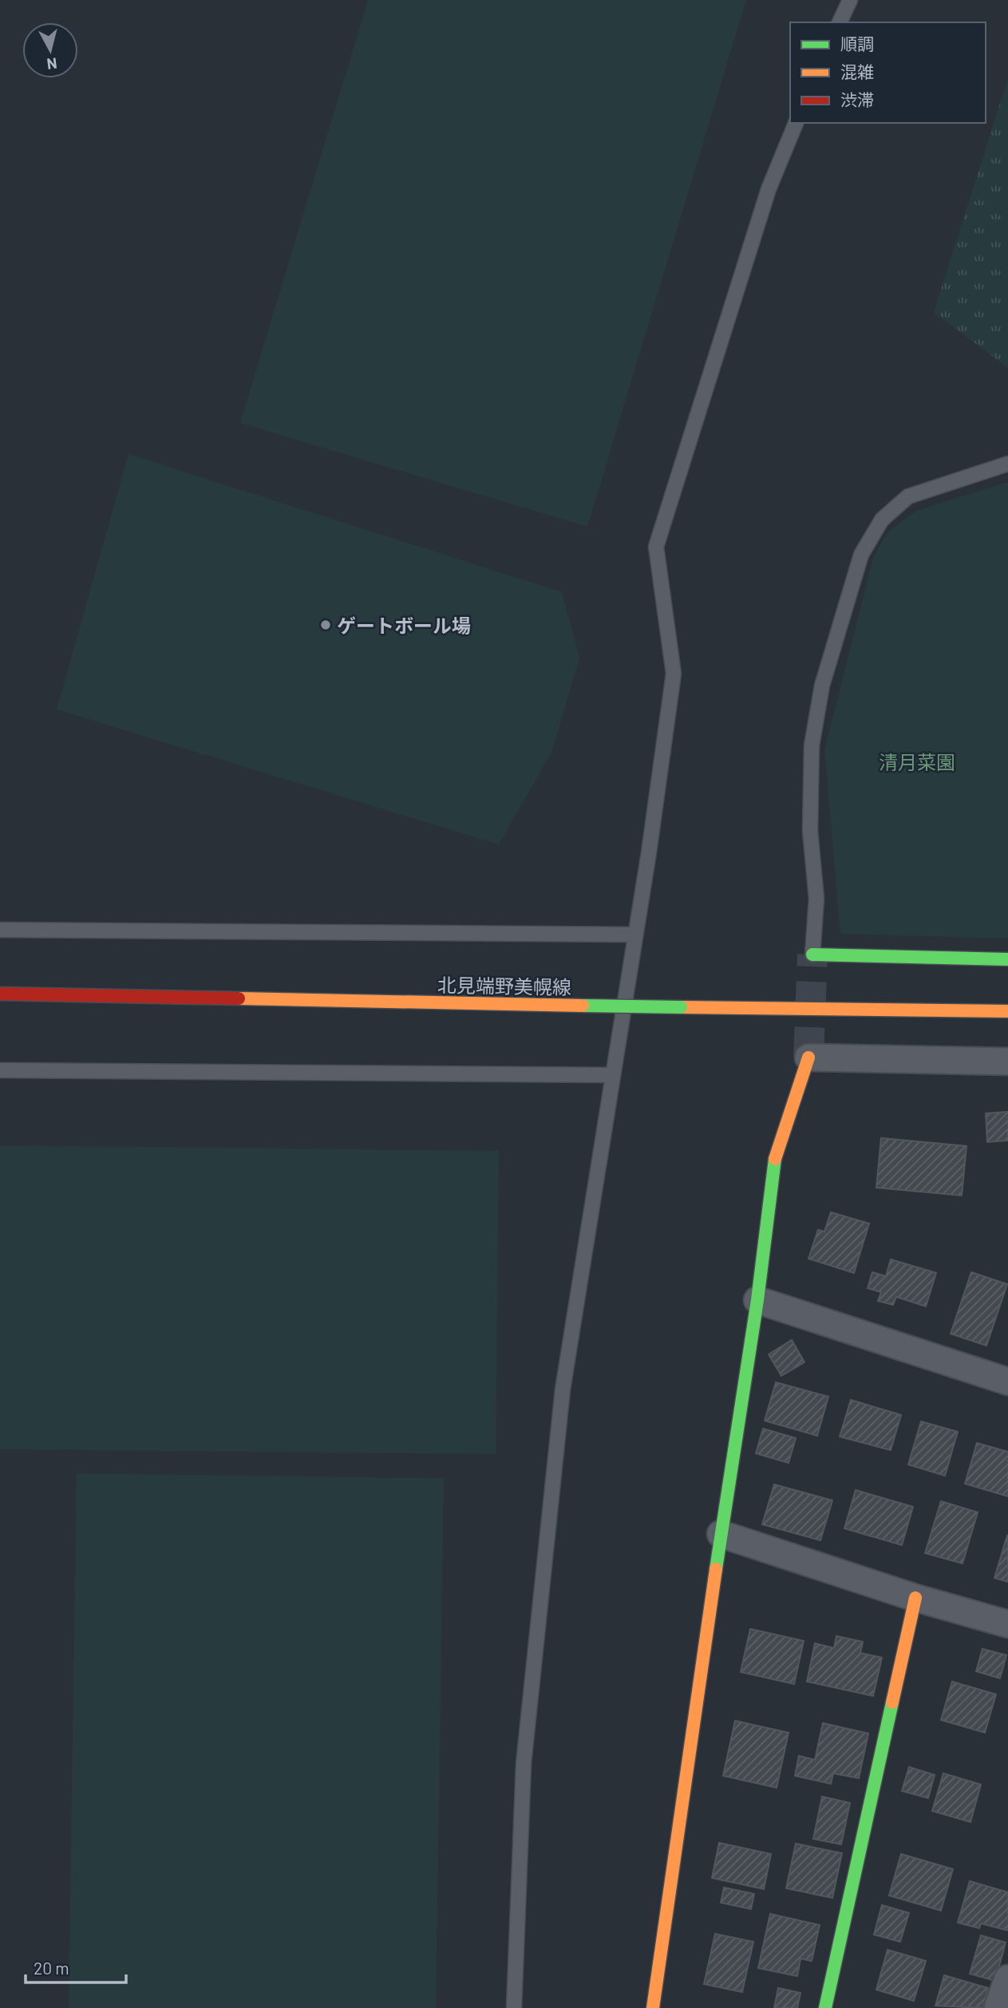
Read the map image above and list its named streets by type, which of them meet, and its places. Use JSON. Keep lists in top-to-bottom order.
{
  "streets": {
    "street": ["北見端野美幌線"]
  },
  "parks": ["清月菜園"],
  "places": ["ゲートボール場"],
  "legend": ["順調", "混雑", "渋滞"],
  "scale_bar": "20 m",
  "north": "bottom"
}
